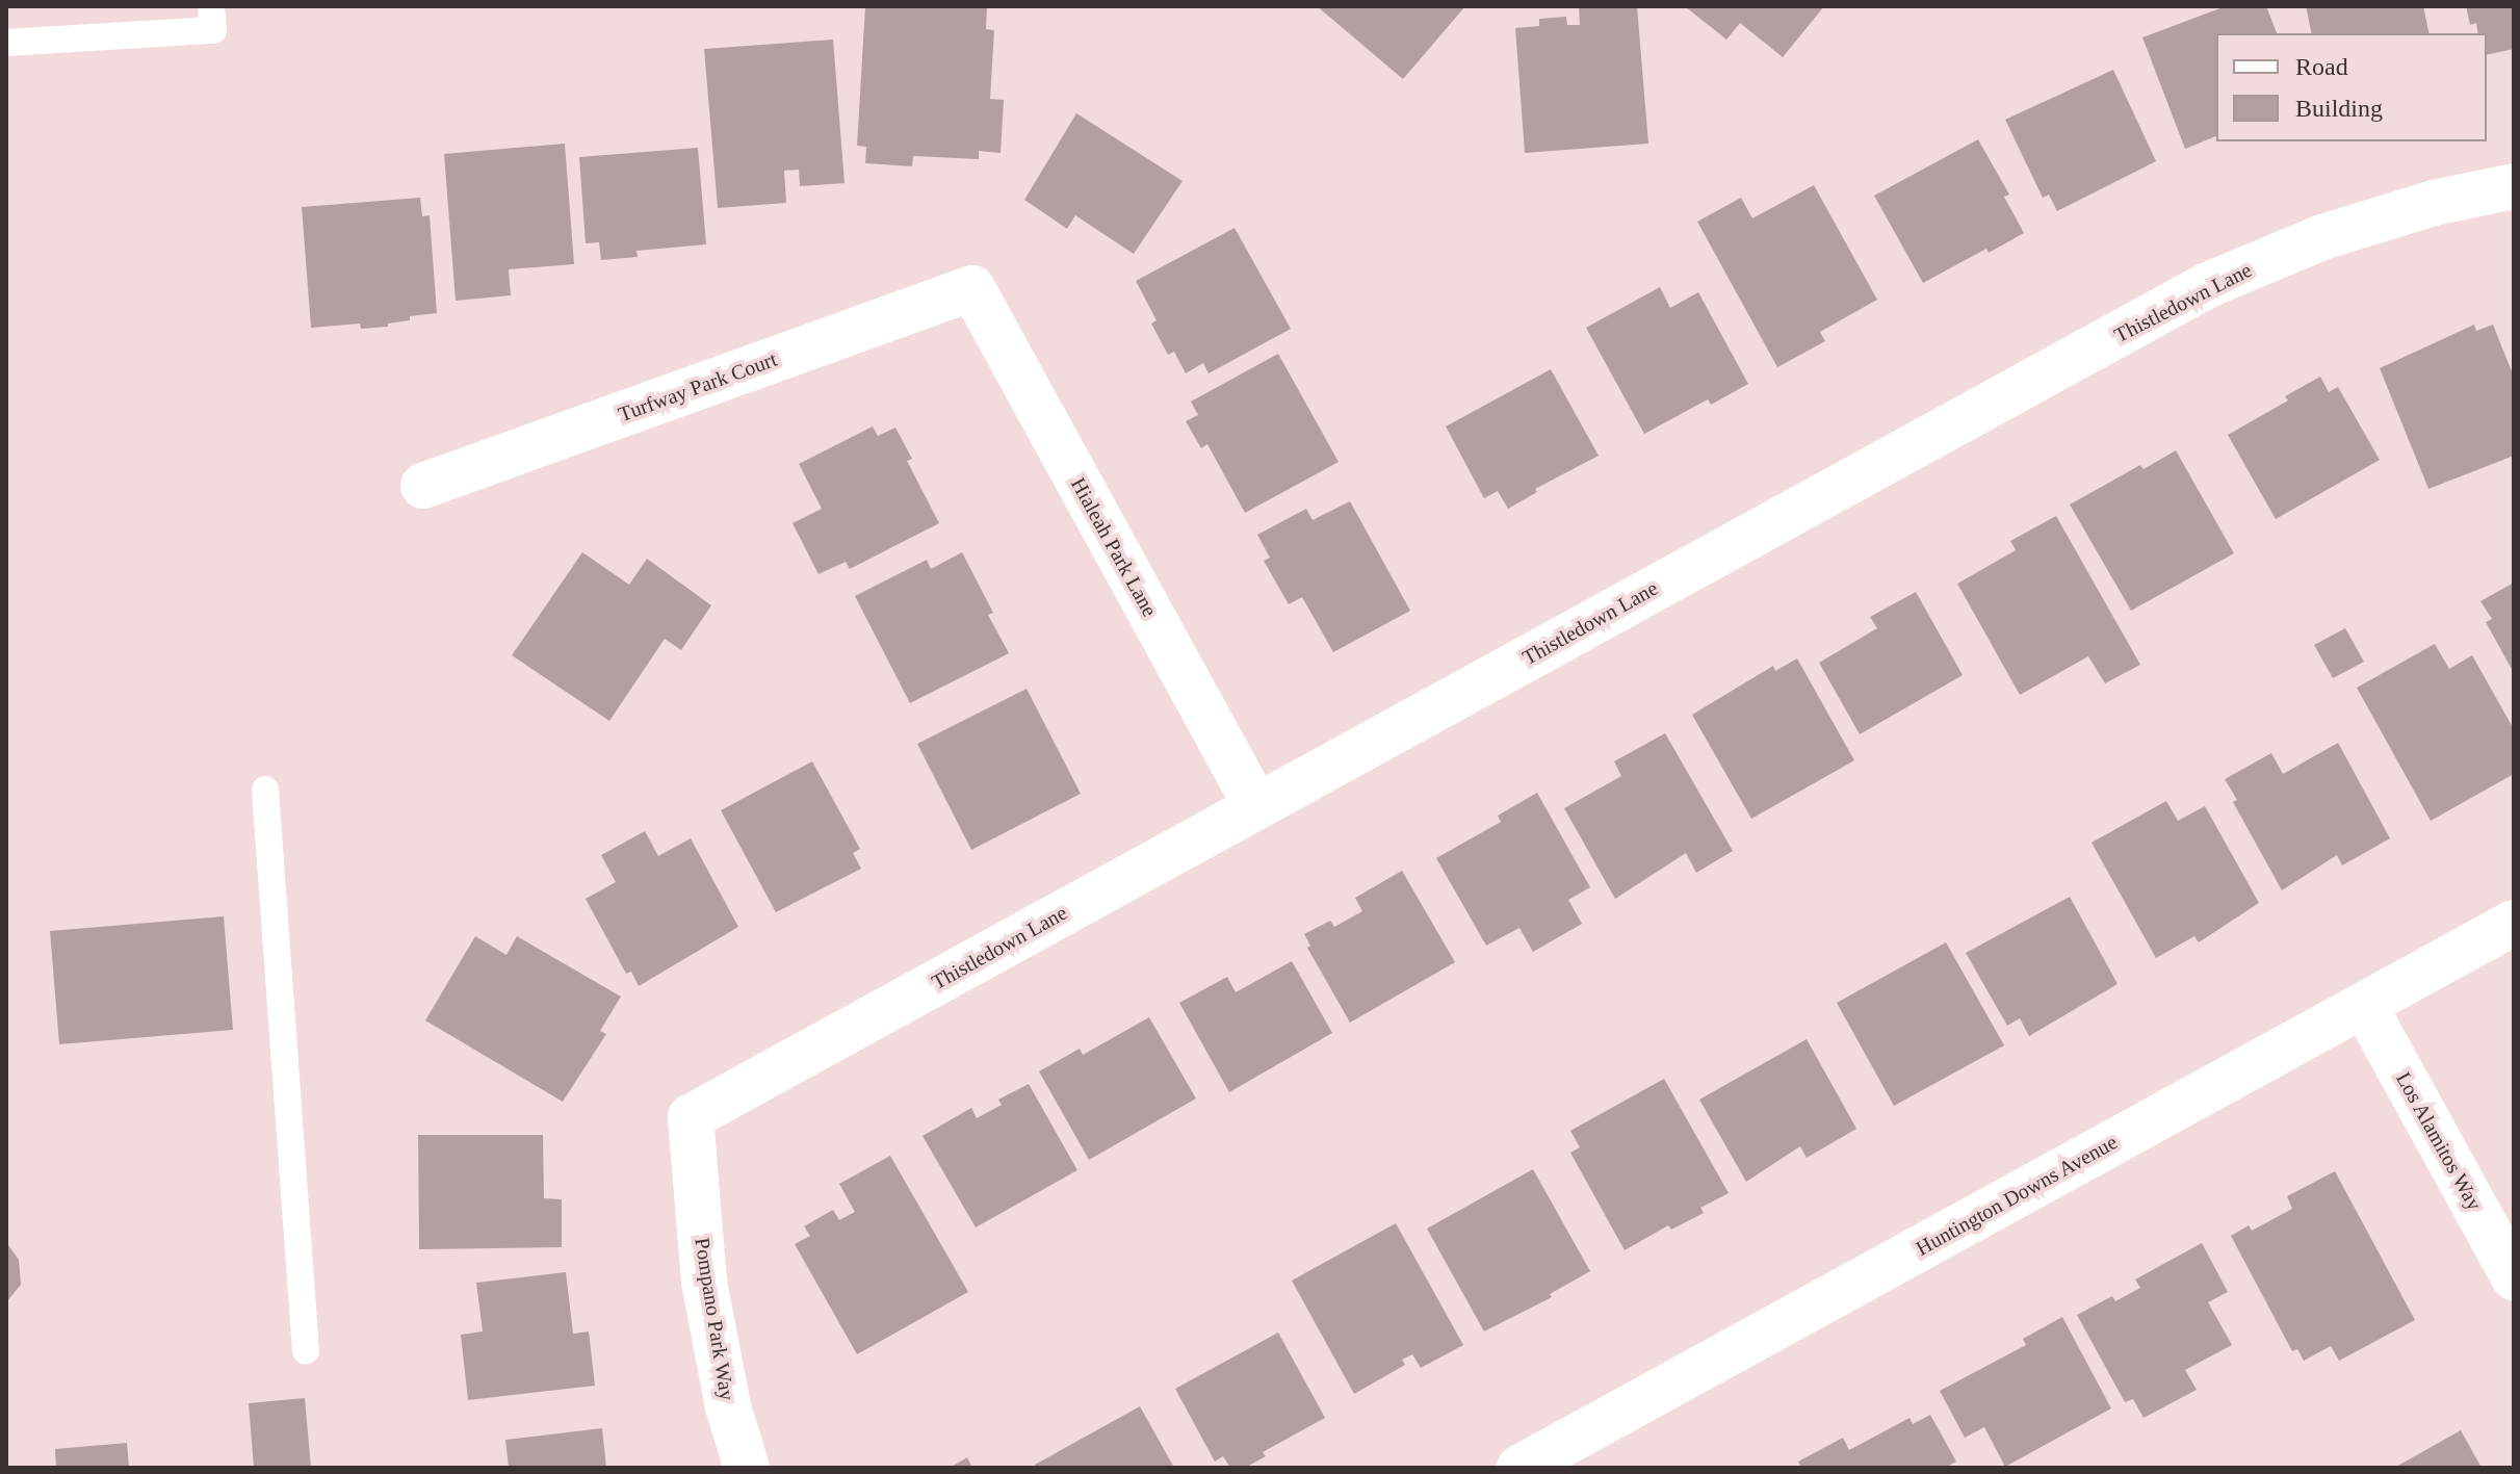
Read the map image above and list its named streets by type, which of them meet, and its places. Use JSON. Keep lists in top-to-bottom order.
{
  "streets": {
    "street": [
      "Thistledown Lane",
      "Turfway Park Court",
      "Hialeah Park Lane",
      "Los Alamitos Way",
      "Huntington Downs Avenue",
      "Pompano Park Way"
    ]
  },
  "crossings": [
    ["Thistledown Lane", "Hialeah Park Lane"],
    ["Thistledown Lane", "Pompano Park Way"],
    ["Turfway Park Court", "Hialeah Park Lane"],
    ["Los Alamitos Way", "Huntington Downs Avenue"]
  ],
  "legend": ["Road", "Building"]
}
